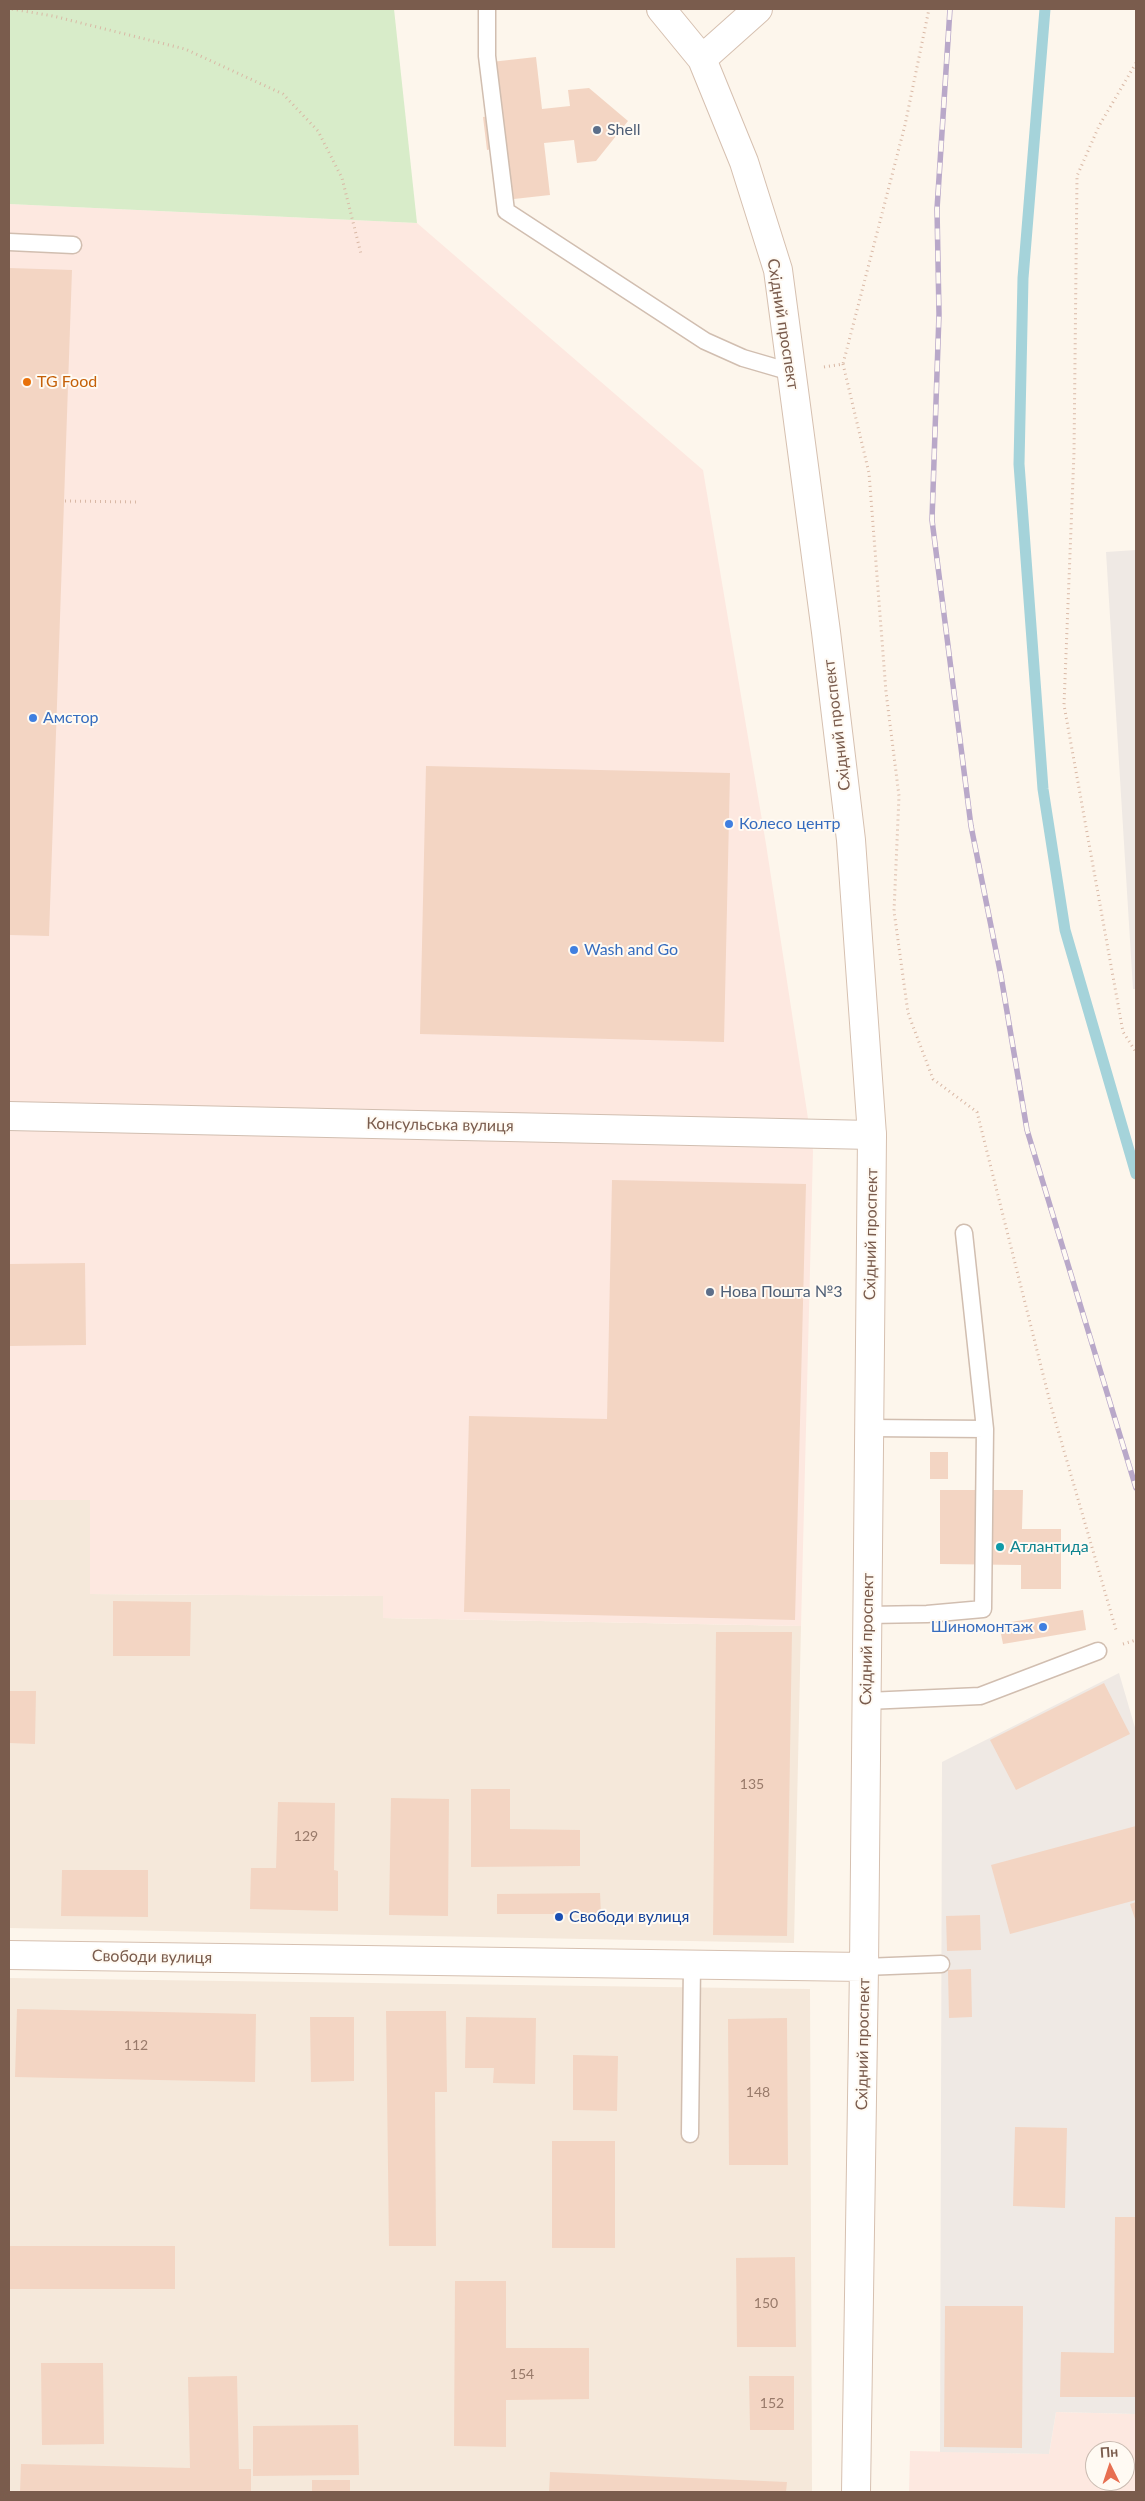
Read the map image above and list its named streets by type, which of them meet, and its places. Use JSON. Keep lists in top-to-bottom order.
{
  "streets": {
    "main road": ["Східний проспект", "Консульська вулиця", "Свободи вулиця"]
  },
  "crossings": [
    ["Східний проспект", "Консульська вулиця"],
    ["Східний проспект", "Свободи вулиця"]
  ],
  "places": [
    "Shell",
    "TG Food",
    "Амстор",
    "Колесо центр",
    "Wash and Go",
    "Нова Пошта №3",
    "Атлантида",
    "Шиномонтаж",
    "Свободи вулиця"
  ],
  "house_numbers": [
    "135",
    "129",
    "112",
    "148",
    "150",
    "154",
    "152"
  ],
  "north": "top"
}
